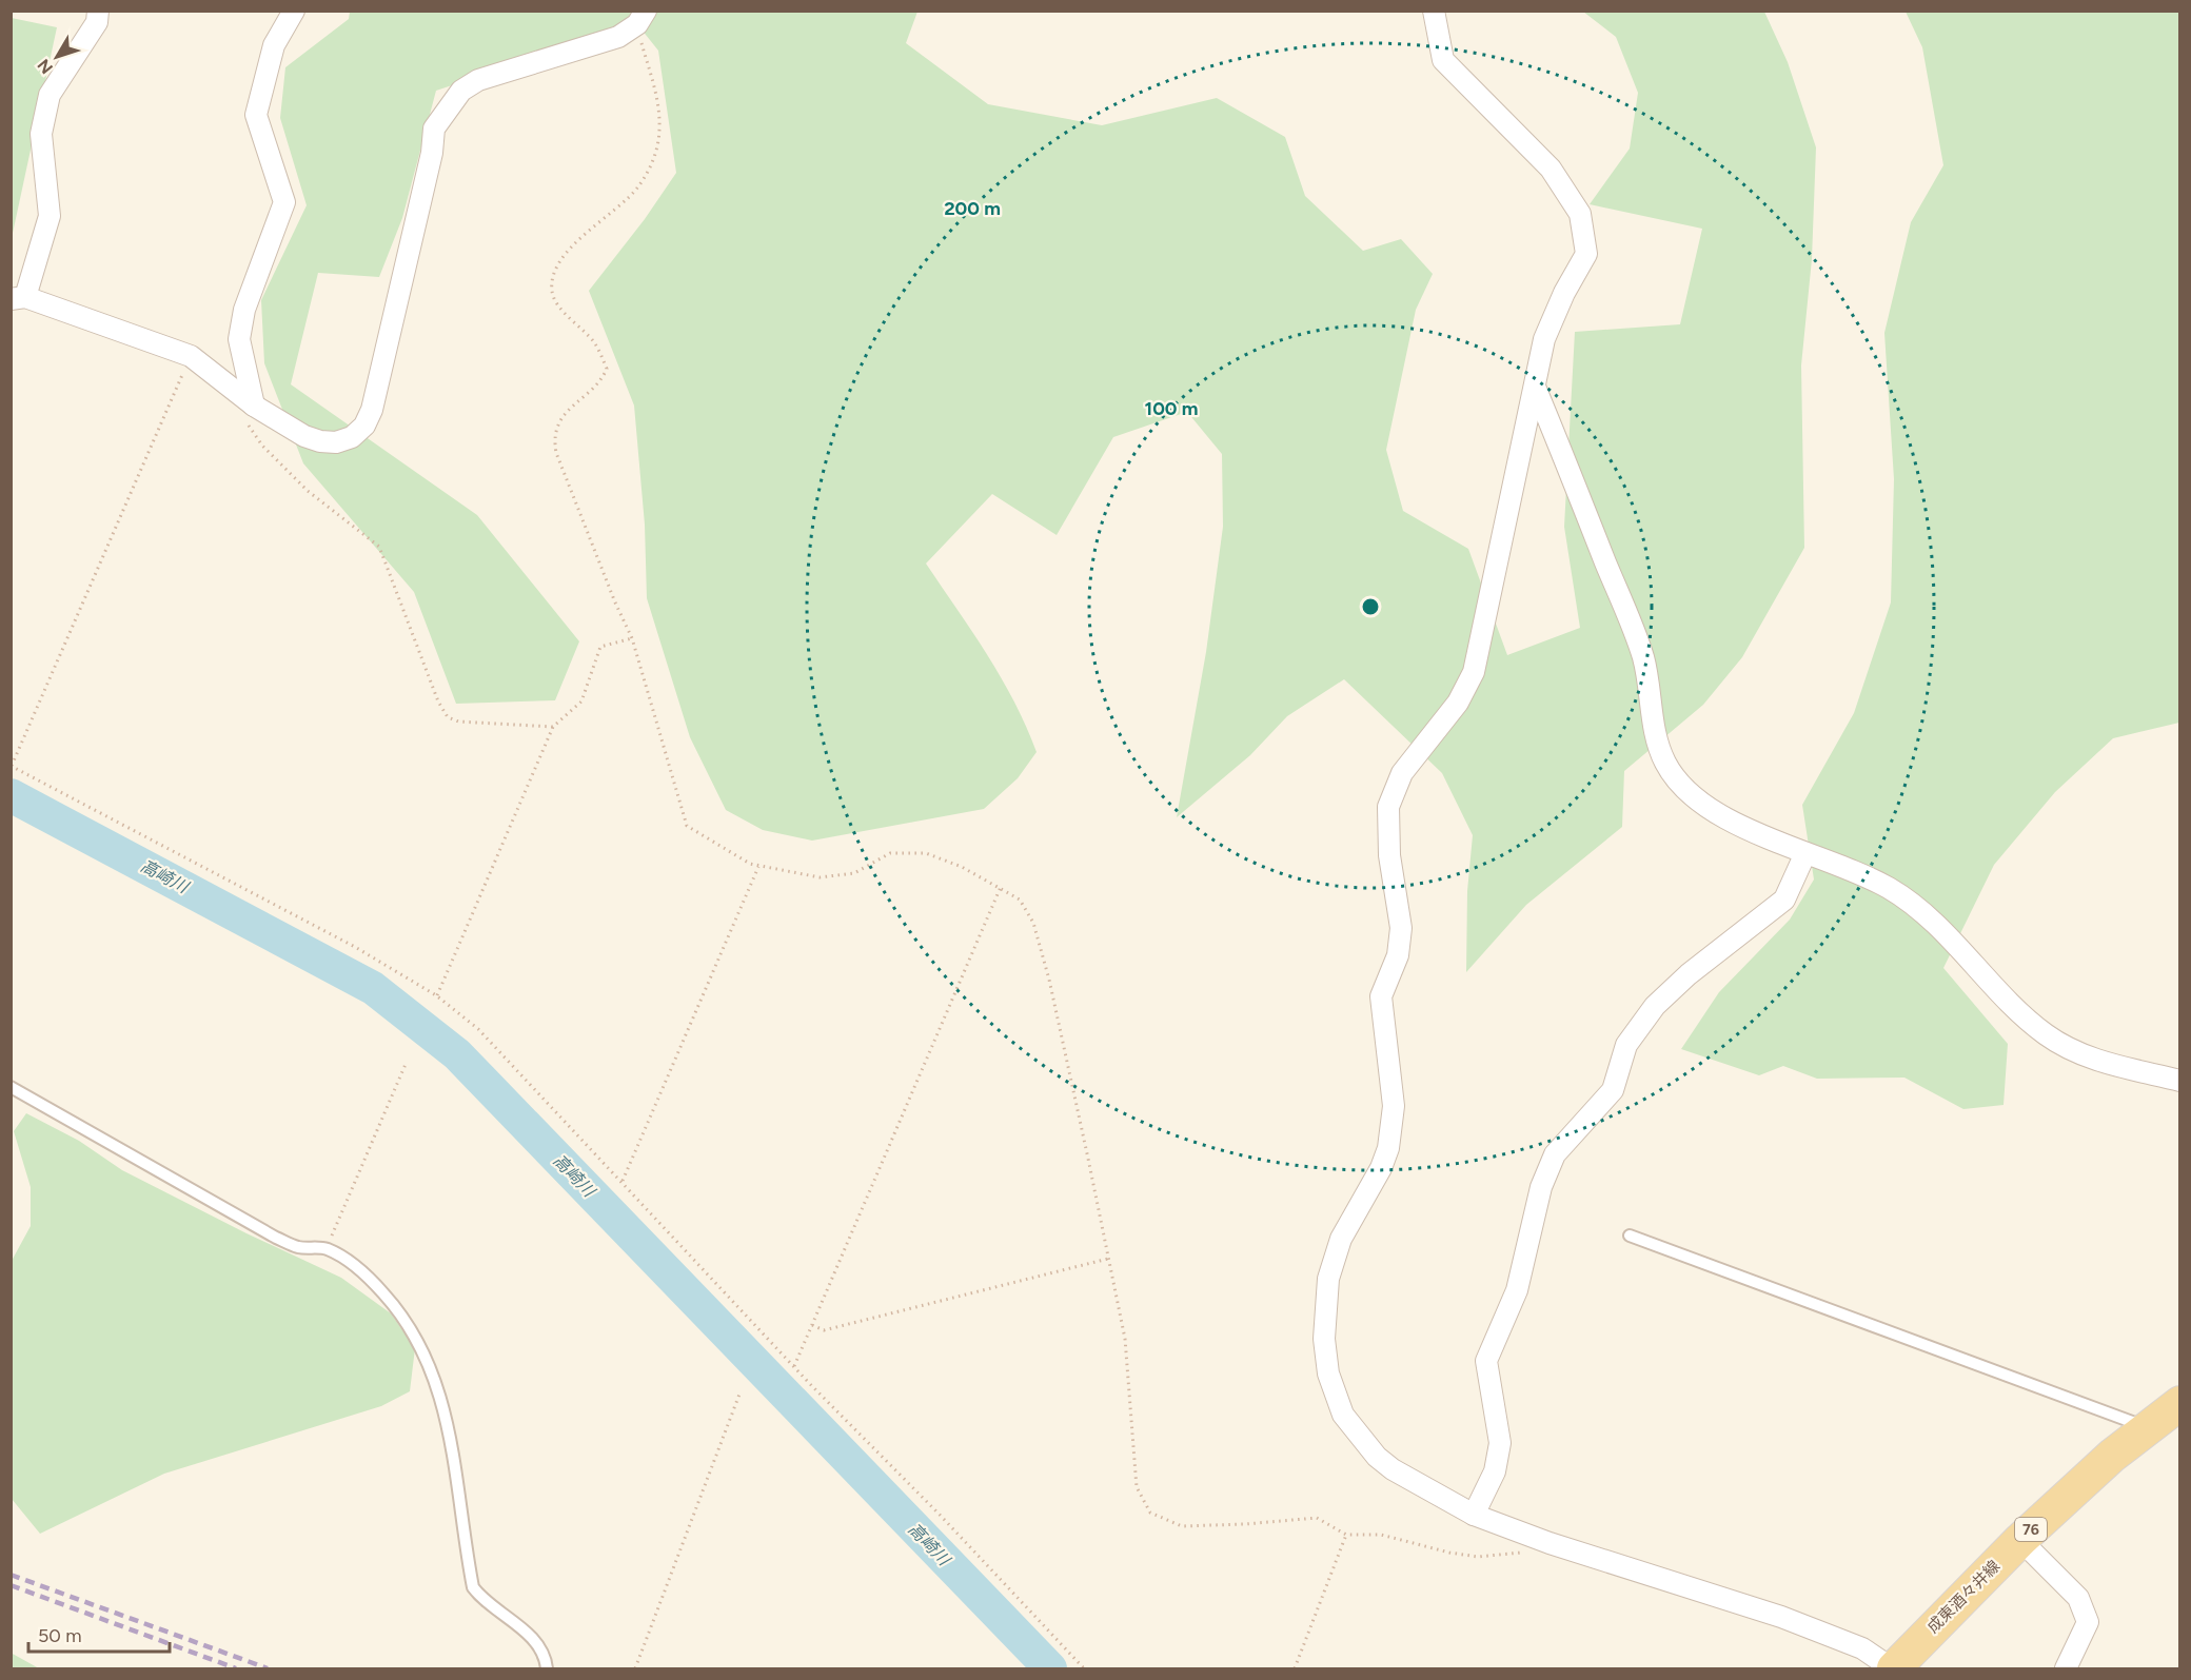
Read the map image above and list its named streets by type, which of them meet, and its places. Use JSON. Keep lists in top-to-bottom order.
{
  "streets": {
    "main road": ["76", "成東酒々井線"]
  },
  "water": ["高崎川"],
  "scale_bar": "50 m",
  "north": "bottom left",
  "rings": ["200 m", "100 m"]
}
